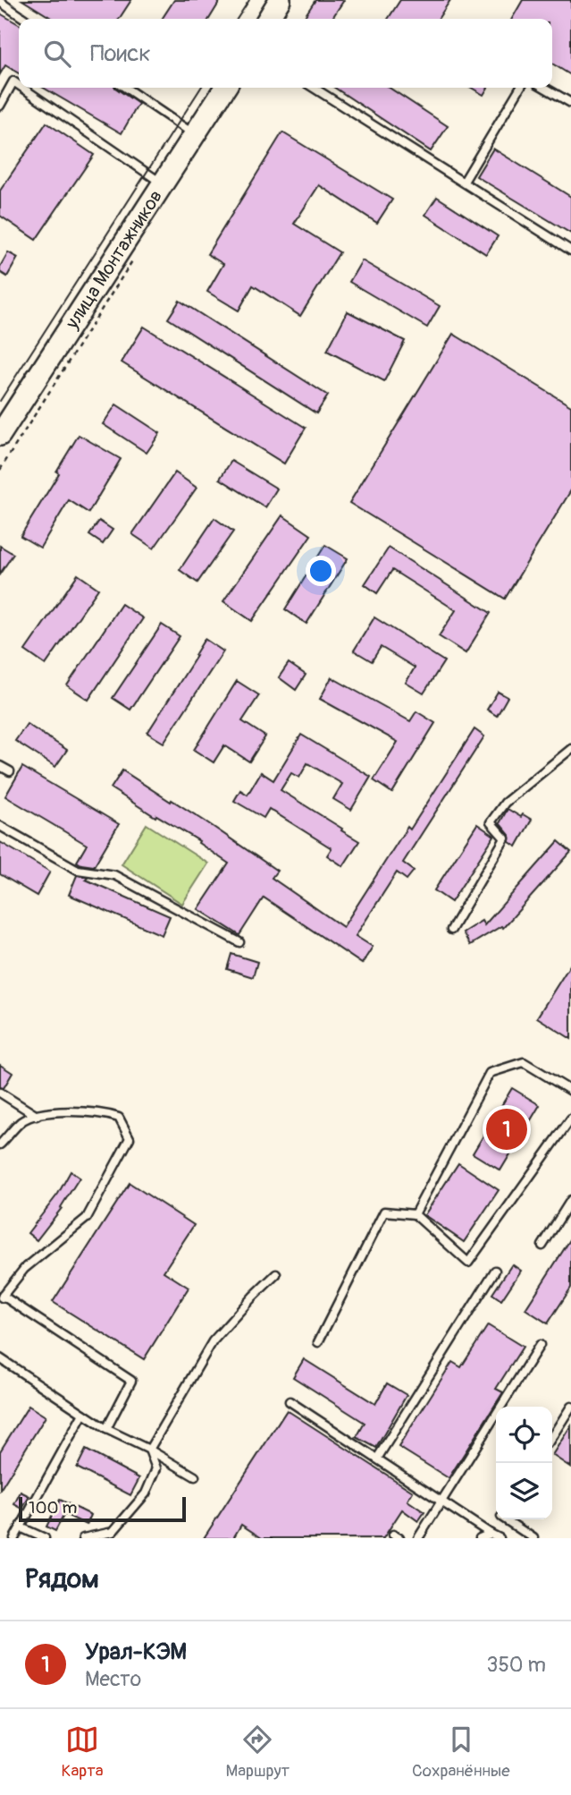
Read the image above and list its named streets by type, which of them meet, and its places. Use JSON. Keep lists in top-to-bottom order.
{
  "streets": {
    "main road": ["улица Монтажников"]
  },
  "scale_bar": "100 m",
  "page": {
    "search": "Поиск",
    "pins": "1",
    "scale": "100 m",
    "heading": "Рядом",
    "list": [
      {
        "mark": "1",
        "name": "Урал-КЭМ",
        "note": "Место",
        "value": "350 m"
      }
    ],
    "nav": ["Карта", "Маршрут", "Сохранённые"]
  }
}
